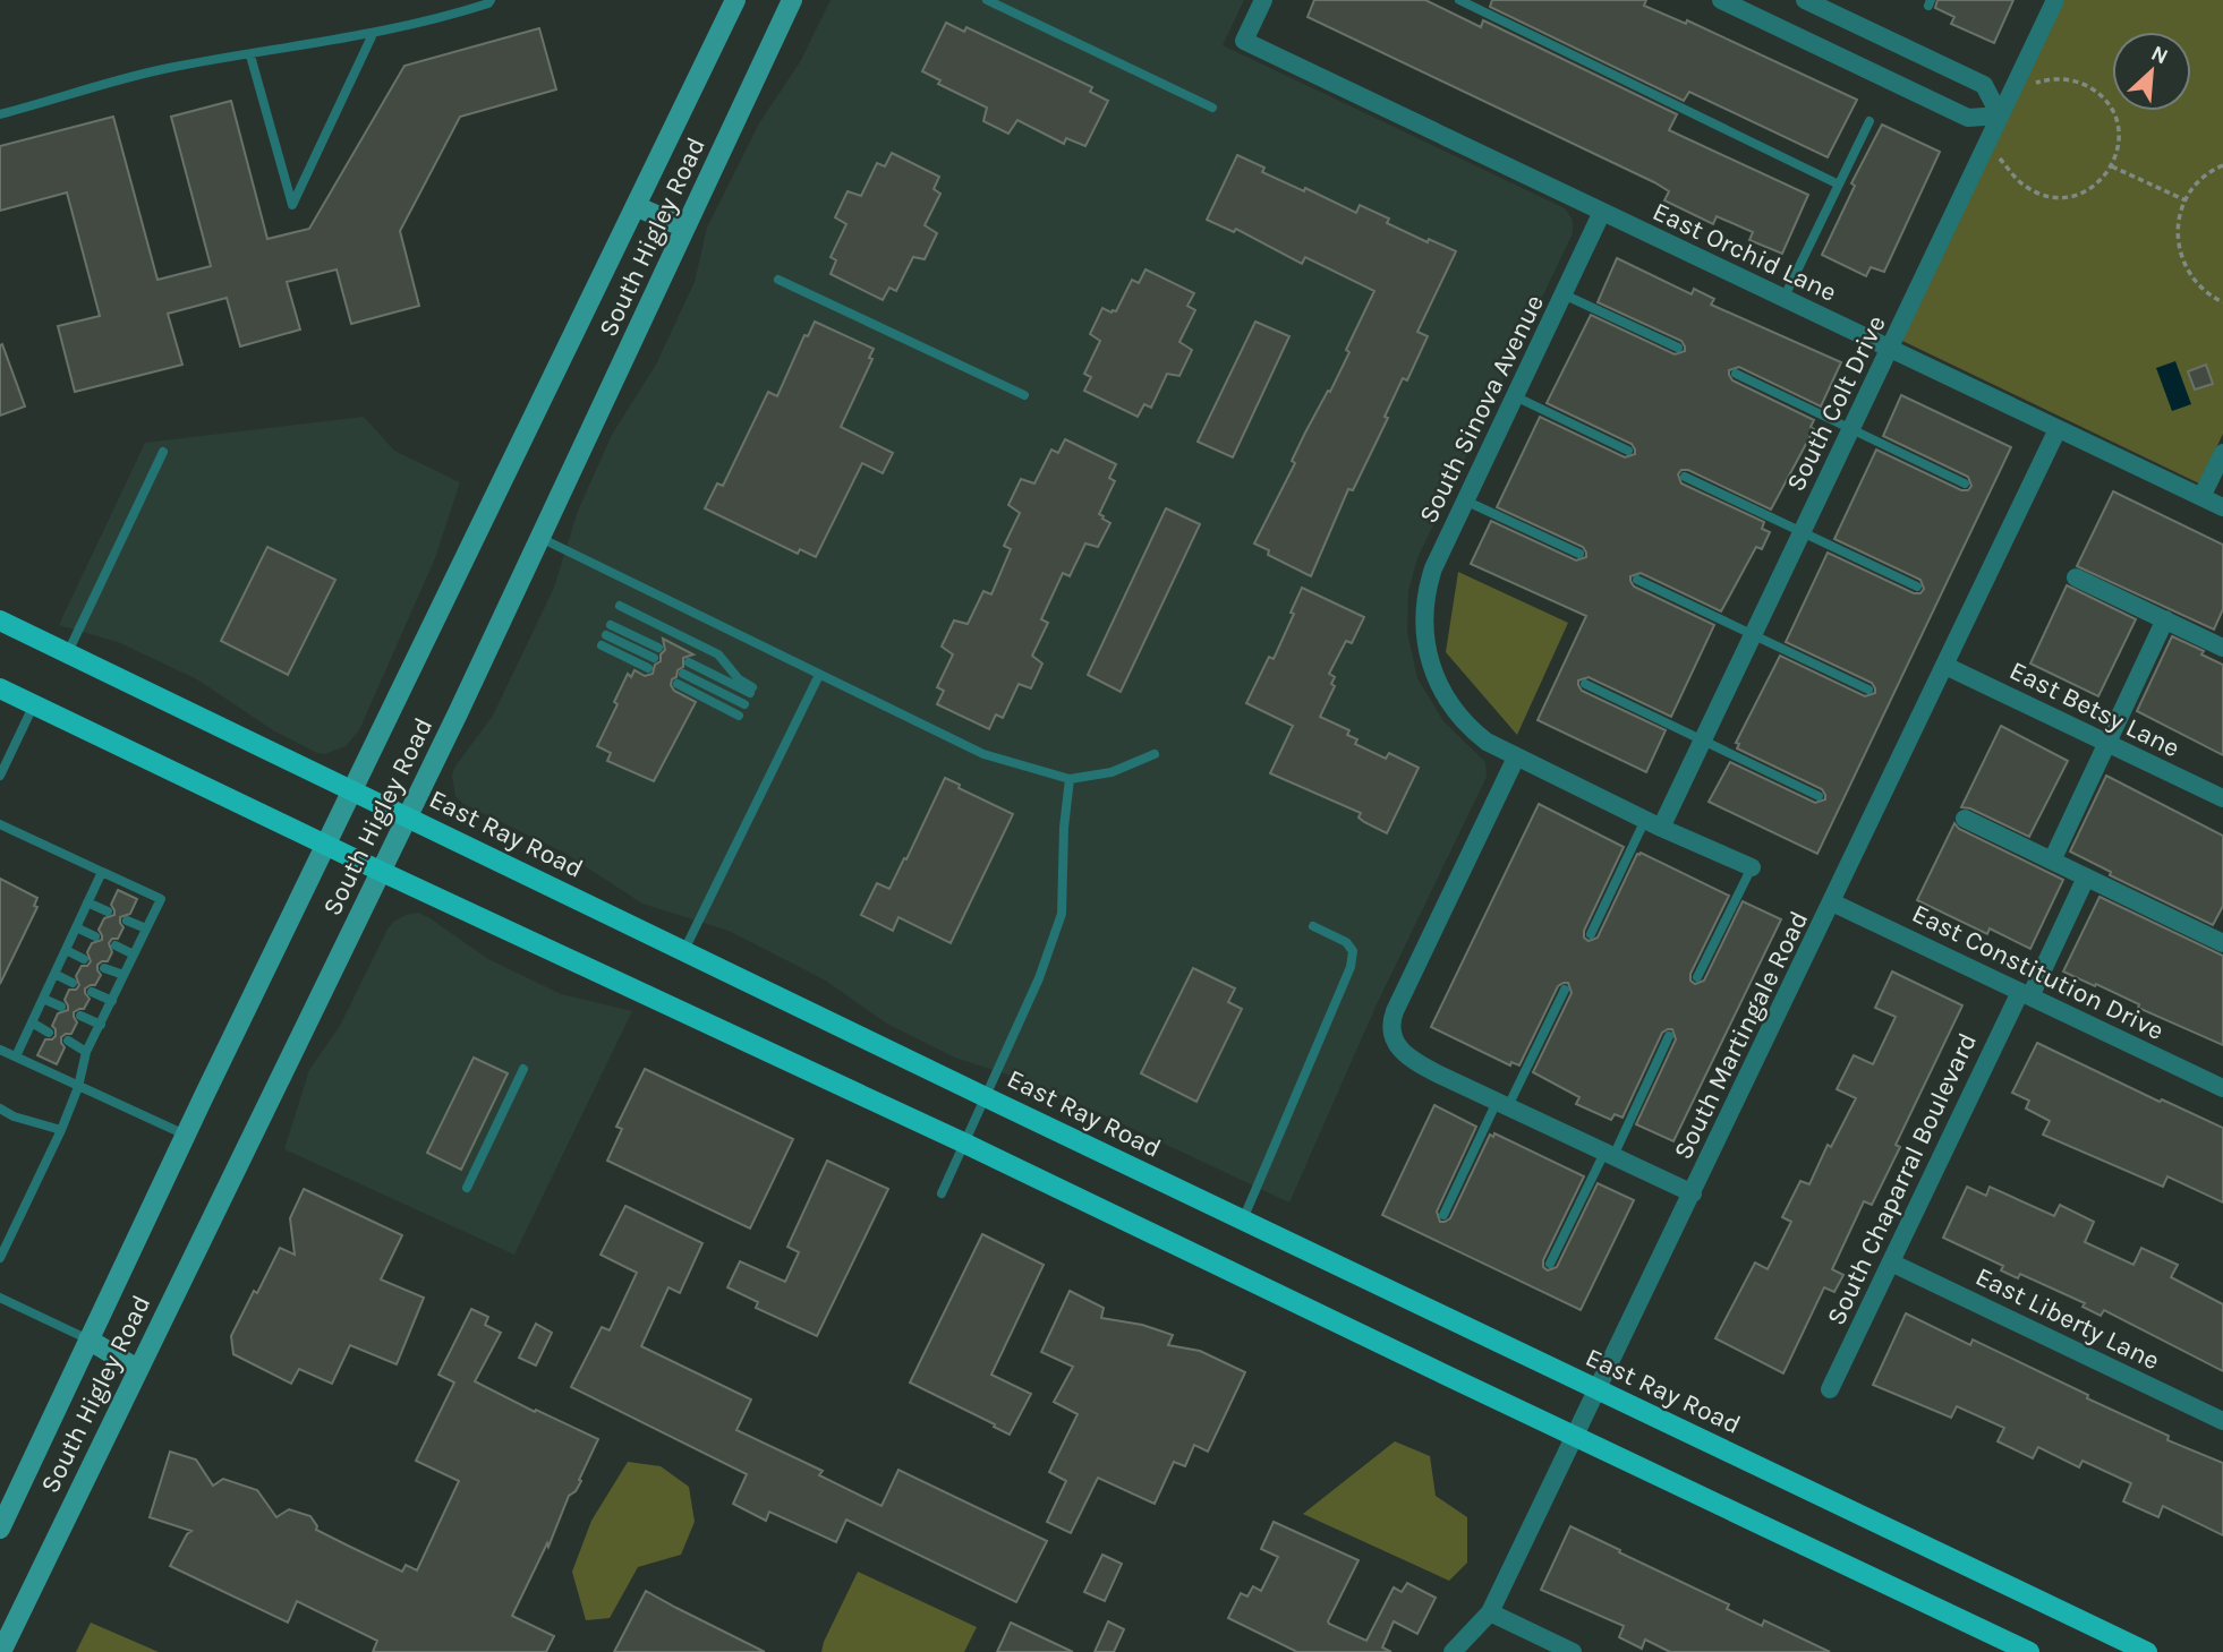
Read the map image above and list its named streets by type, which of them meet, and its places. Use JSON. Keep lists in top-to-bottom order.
{
  "streets": {
    "main road": ["South Higley Road", "East Ray Road"],
    "street": [
      "East Orchid Lane",
      "South Colt Drive",
      "South Sinova Avenue",
      "East Betsy Lane",
      "East Constitution Drive",
      "South Martingale Road",
      "South Chaparral Boulevard",
      "East Liberty Lane"
    ]
  },
  "crossings": [
    ["South Higley Road", "East Ray Road"],
    ["East Orchid Lane", "South Colt Drive"],
    ["East Orchid Lane", "South Sinova Avenue"],
    ["East Orchid Lane", "South Martingale Road"],
    ["East Betsy Lane", "South Martingale Road"],
    ["East Ray Road", "South Martingale Road"],
    ["East Constitution Drive", "South Martingale Road"],
    ["East Constitution Drive", "South Chaparral Boulevard"],
    ["South Chaparral Boulevard", "East Liberty Lane"]
  ],
  "north": "top right"
}
